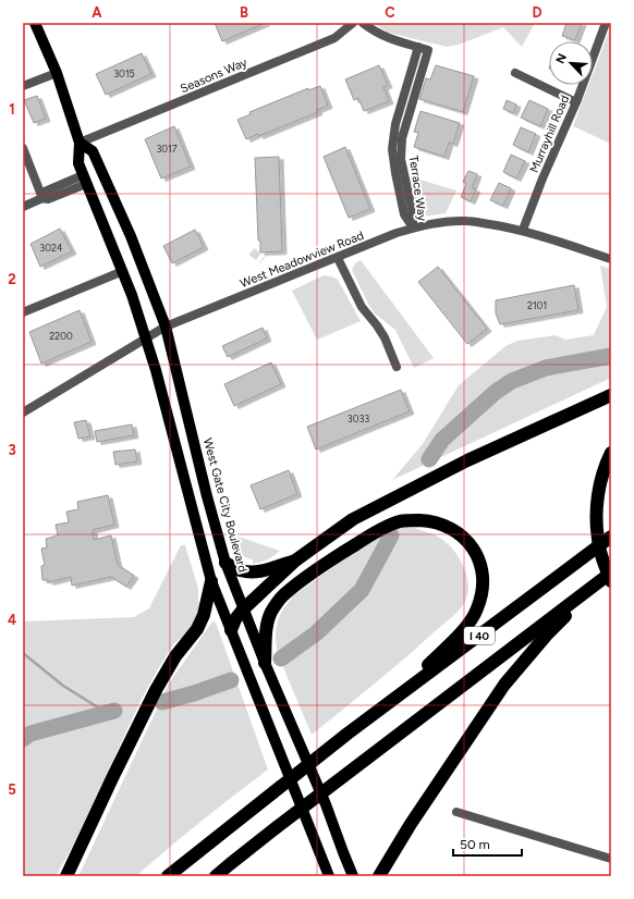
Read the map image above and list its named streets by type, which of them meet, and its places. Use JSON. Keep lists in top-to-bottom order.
{
  "streets": {
    "highway": ["I 40"],
    "main road": ["West Gate City Boulevard"],
    "street": [
      "Seasons Way",
      "Murrayhill Road",
      "Terrace Way",
      "West Meadowview Road"
    ]
  },
  "crossings": [
    ["Seasons Way", "West Gate City Boulevard"],
    ["Murrayhill Road", "West Meadowview Road"],
    ["Terrace Way", "West Meadowview Road"],
    ["West Meadowview Road", "West Gate City Boulevard"]
  ],
  "house_numbers": [
    "3015",
    "3017",
    "3024",
    "2101",
    "2200",
    "3033"
  ],
  "scale_bar": "50 m",
  "north": "top left",
  "grid": {
    "columns": [
      "A",
      "B",
      "C",
      "D"
    ],
    "rows": [
      "1",
      "2",
      "3",
      "4",
      "5"
    ]
  }
}
